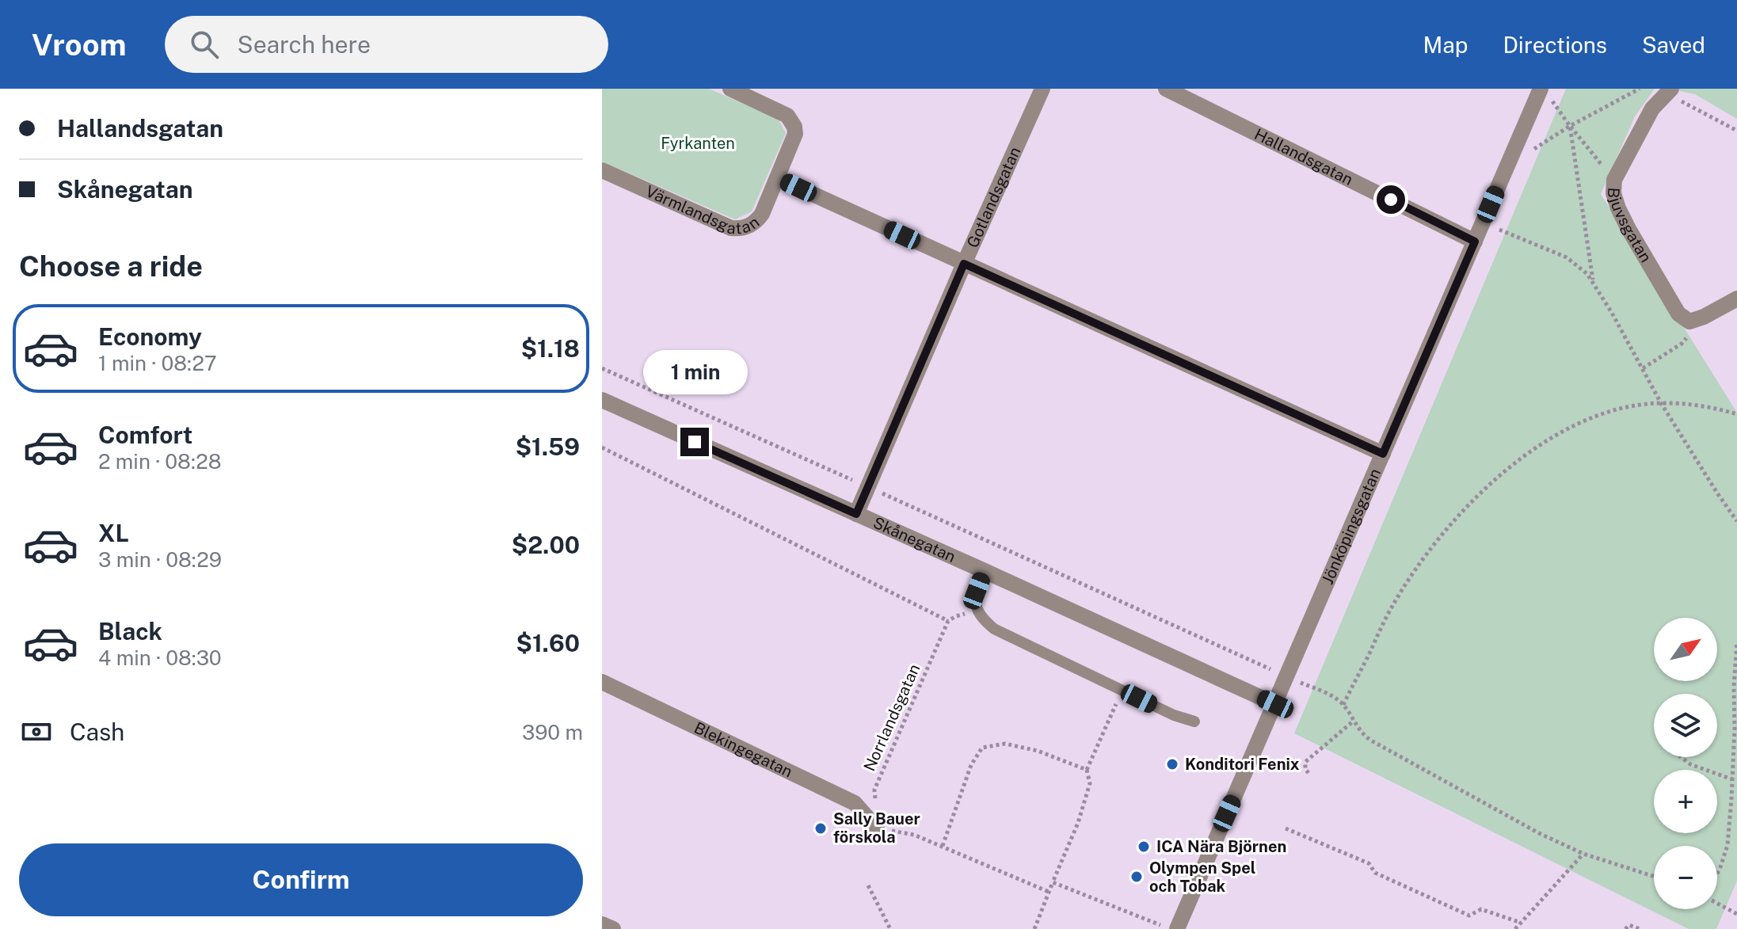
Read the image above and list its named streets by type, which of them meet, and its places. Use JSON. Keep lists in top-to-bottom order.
{
  "streets": {
    "street": [
      "Hallandsgatan",
      "Gotlandsgatan",
      "Värmlandsgatan",
      "Bjuvsgatan",
      "Jönköpingsgatan",
      "Skånegatan",
      "Blekingegatan"
    ],
    "path": ["Norrlandsgatan"]
  },
  "crossings": [
    ["Hallandsgatan", "Jönköpingsgatan"],
    ["Gotlandsgatan", "Skånegatan"],
    ["Jönköpingsgatan", "Skånegatan"],
    ["Norrlandsgatan", "Blekingegatan"]
  ],
  "parks": ["Fyrkanten"],
  "places": [
    "Konditori Fenix",
    "Sally Bauer förskola",
    "ICA Nära Björnen",
    "Olympen Spel och Tobak"
  ],
  "north": "top right",
  "page": {
    "header": "Vroom",
    "search": "Search here",
    "nav": ["Map", "Directions", "Saved"],
    "banner": ["Hallandsgatan", "Skånegatan"],
    "heading": "Choose a ride",
    "list": [
      {
        "name": "Economy",
        "note": "1 min · 08:27",
        "value": "$1.18"
      },
      {
        "name": "Comfort",
        "note": "2 min · 08:28",
        "value": "$1.59"
      },
      {
        "name": "XL",
        "note": "3 min · 08:29",
        "value": "$2.00"
      },
      {
        "name": "Black",
        "note": "4 min · 08:30",
        "value": "$1.60"
      }
    ],
    "bubble": "1 min",
    "map_buttons": ["+", "−"],
    "pay": ["Cash", "390 m"],
    "buttons": "Confirm"
  }
}
